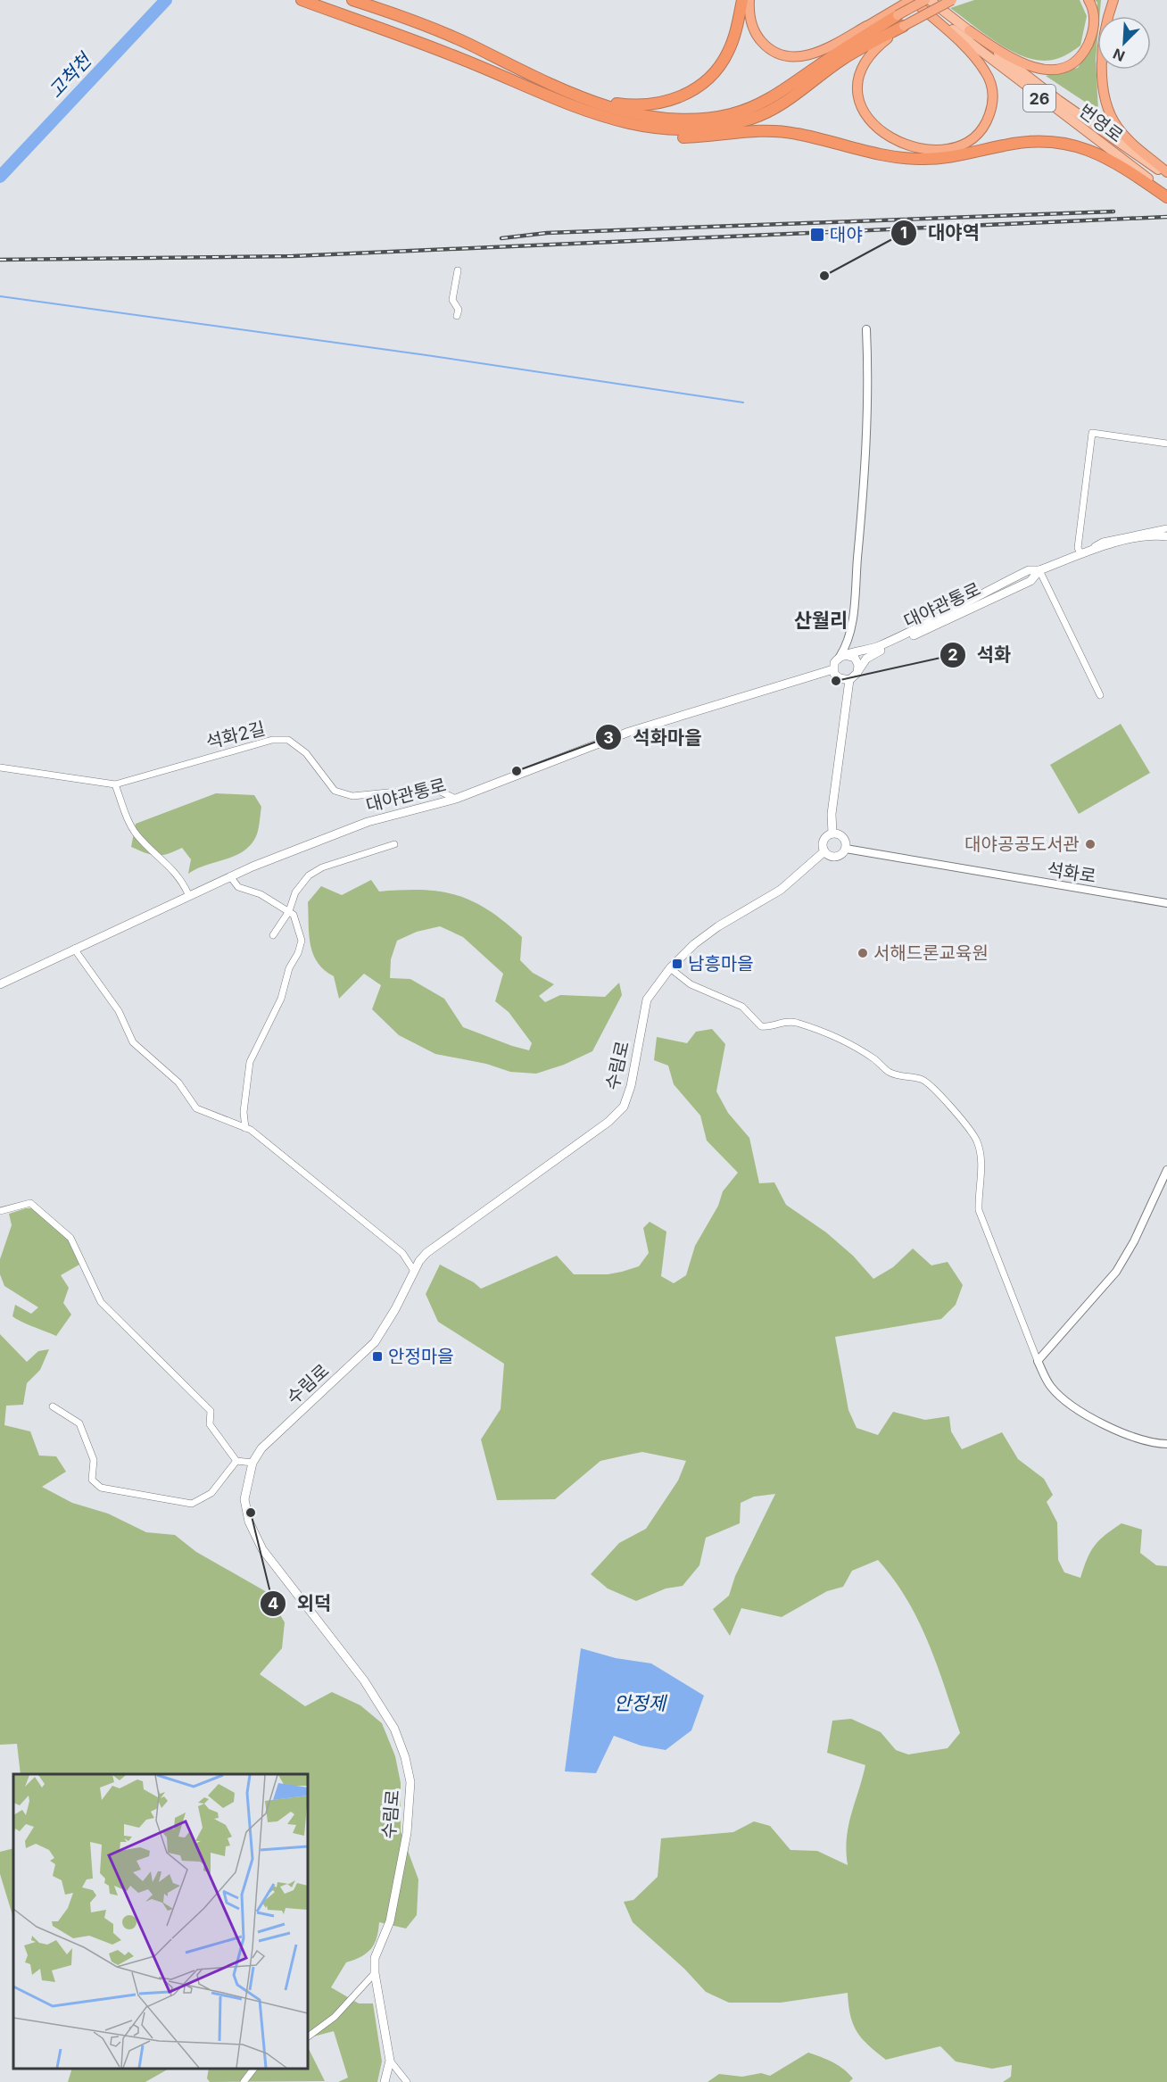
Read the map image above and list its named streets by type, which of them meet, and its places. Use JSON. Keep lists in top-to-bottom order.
{
  "streets": {
    "main road": [
      "26",
      "번영로",
      "대야관통로",
      "수림로"
    ],
    "street": ["석화2길", "석화로"]
  },
  "crossings": [
    ["대야관통로", "석화2길"],
    ["대야관통로", "수림로"],
    ["석화로", "수림로"]
  ],
  "districts": ["산월리"],
  "water": ["고척천", "안정제"],
  "places": {
    "transit": ["대야", "남흥마을", "안정마을"],
    "other": [
      "대야역",
      "석화",
      "석화마을",
      "대야공공도서관",
      "서해드론교육원",
      "외덕"
    ]
  },
  "north": "bottom left"
}
